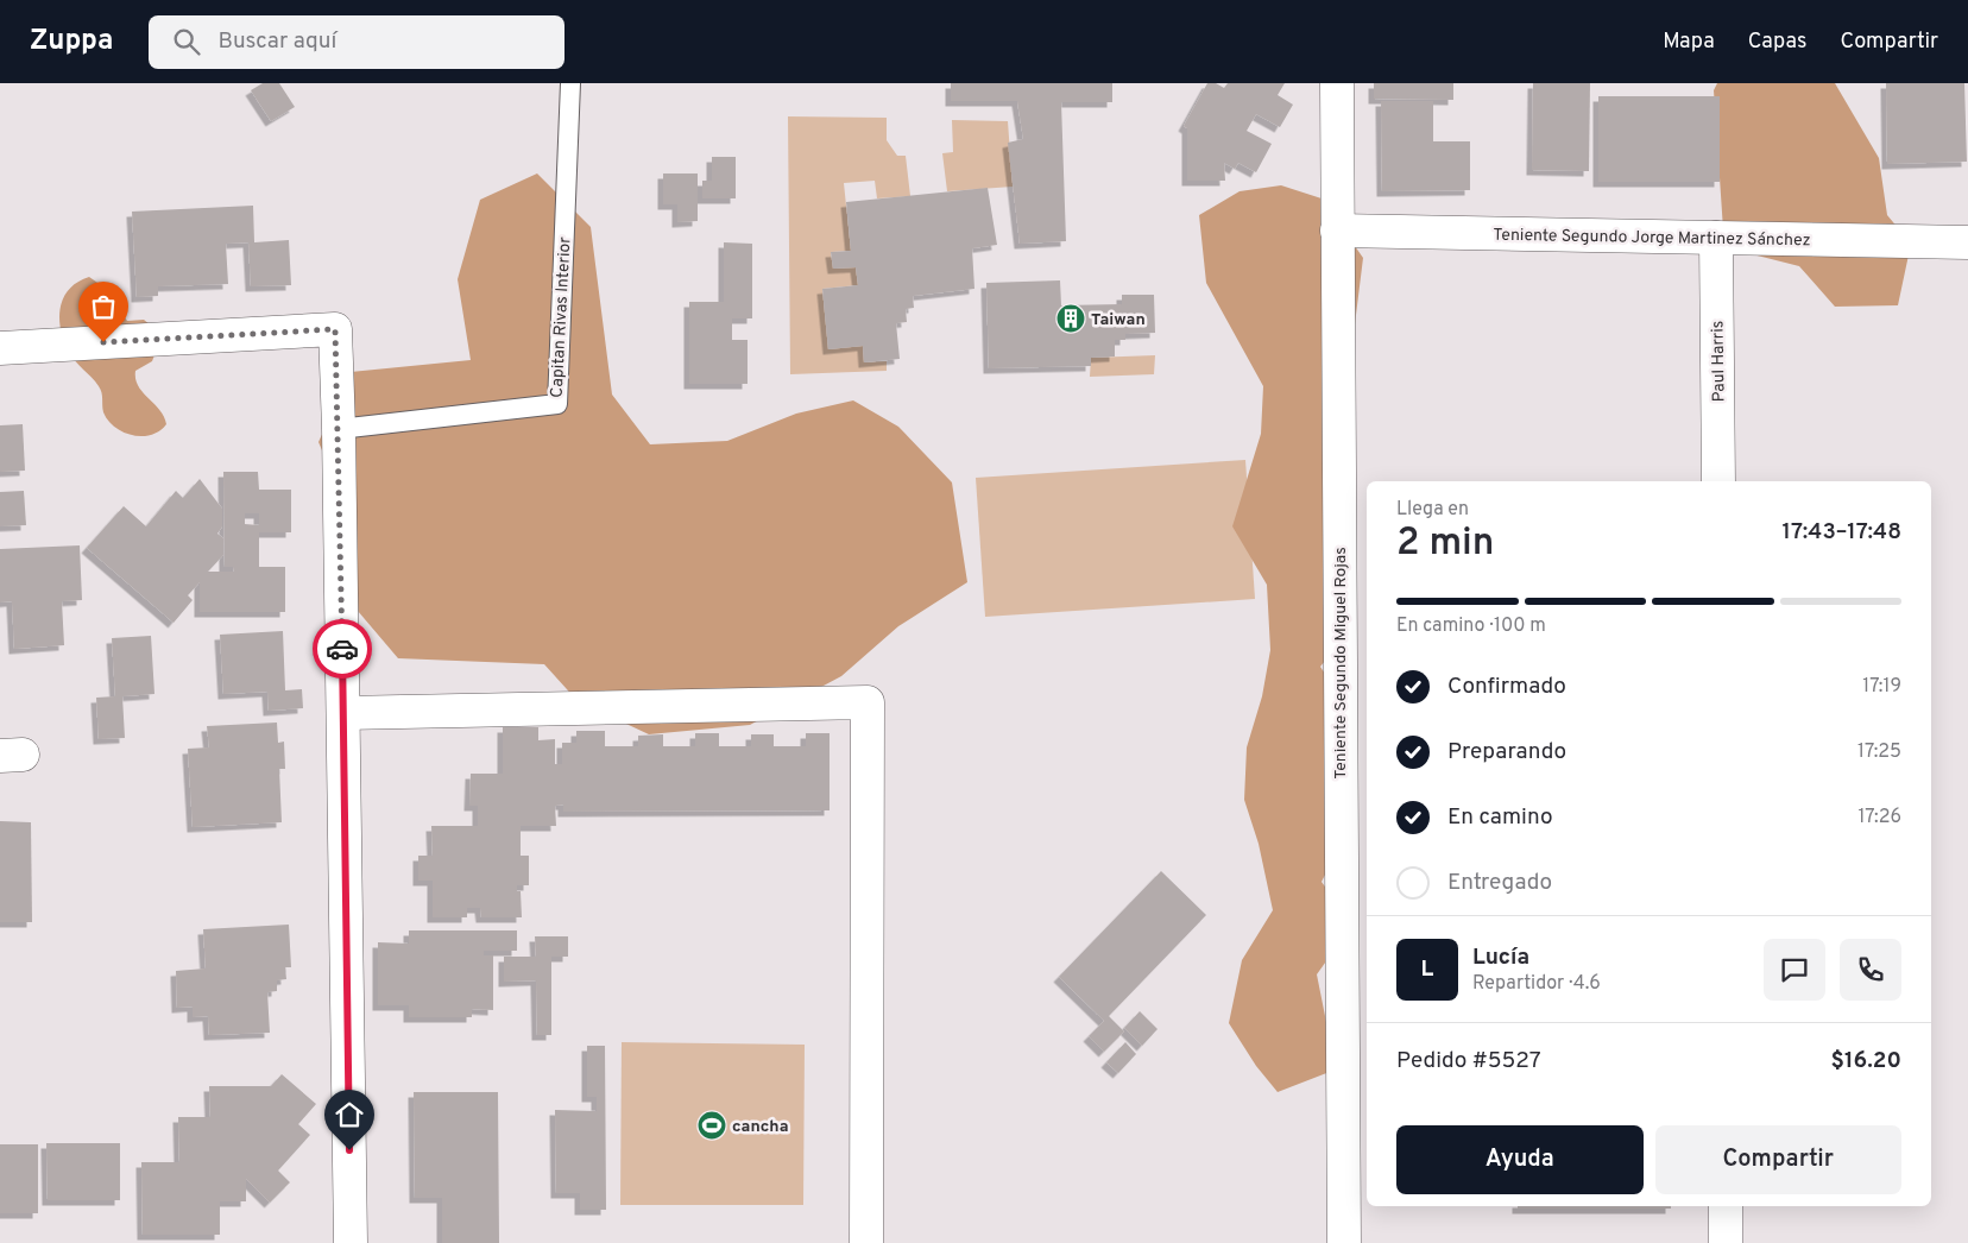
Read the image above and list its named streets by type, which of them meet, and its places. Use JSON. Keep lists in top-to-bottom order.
{
  "streets": {
    "street": ["Teniente Segundo Jorge Martinez Sánchez", "Paul Harris", "Teniente Segundo Miguel Rojas"],
    "lane": ["Capitan Rivas Interior"]
  },
  "crossings": [
    ["Teniente Segundo Jorge Martinez Sánchez", "Paul Harris"],
    ["Teniente Segundo Jorge Martinez Sánchez", "Teniente Segundo Miguel Rojas"]
  ],
  "places": {
    "building": ["Taiwan"],
    "sports": ["cancha"]
  },
  "page": {
    "header": "Zuppa",
    "search": "Buscar aquí",
    "nav": ["Mapa", "Capas", "Compartir"],
    "heading": ["2 min", "Llega en", "17:43–17:48"],
    "panel": [
      "Lucía",
      "Repartidor · 4.6",
      "Pedido #5527",
      "$16.20"
    ],
    "bar": "En camino · 100 m",
    "list": [
      ["Confirmado", "17:19"],
      ["Preparando", "17:25"],
      ["En camino", "17:26"],
      "Entregado"
    ],
    "round": "L",
    "buttons": ["Ayuda", "Compartir"]
  }
}
